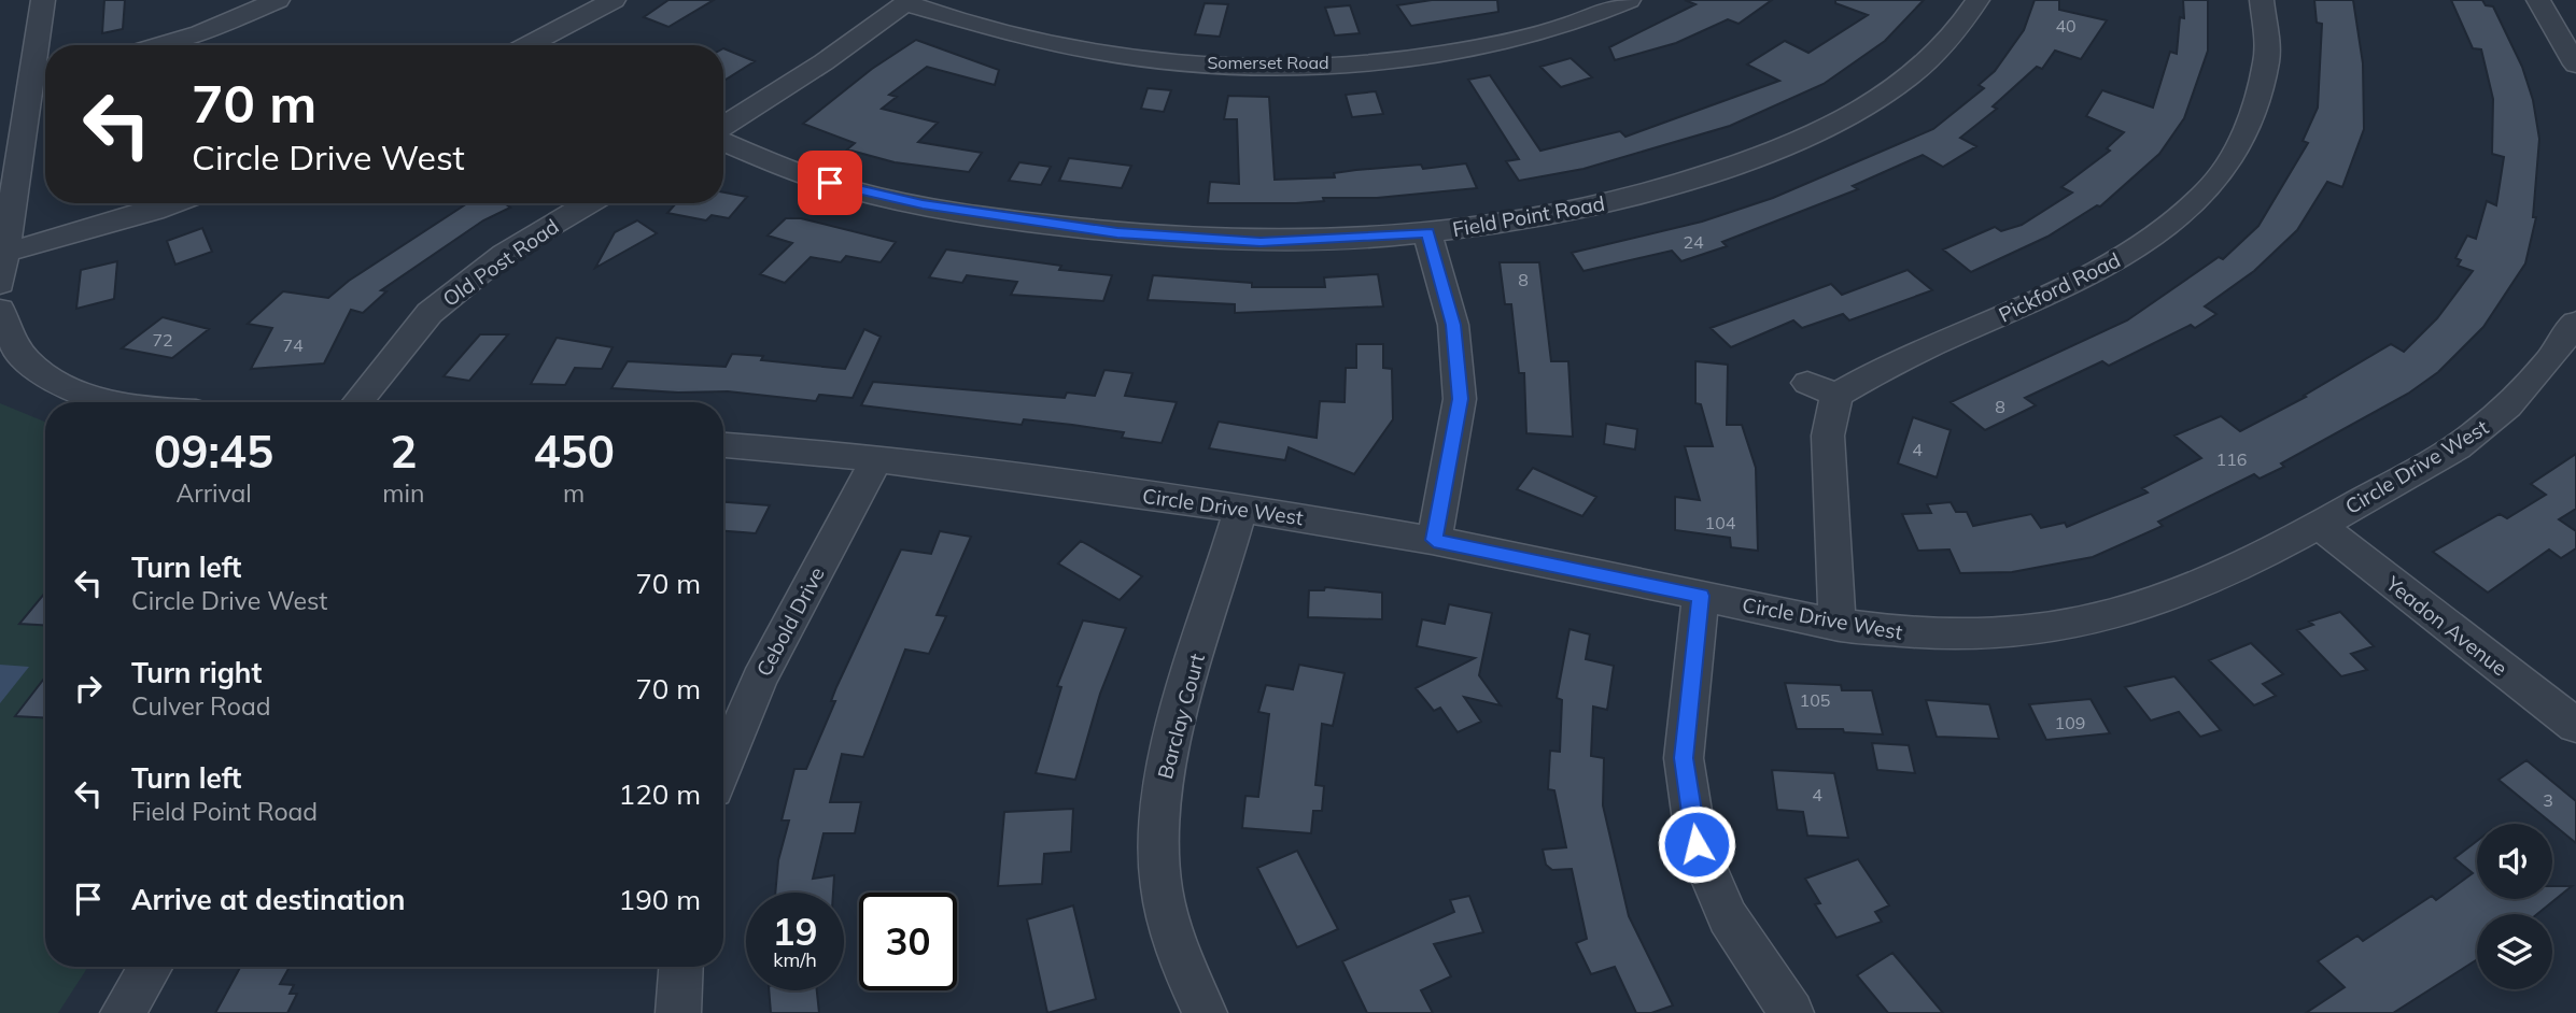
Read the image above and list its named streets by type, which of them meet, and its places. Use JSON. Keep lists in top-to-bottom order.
{
  "streets": {
    "street": [
      "Somerset Road",
      "Field Point Road",
      "Old Post Road",
      "Pickford Road",
      "Circle Drive West",
      "Cebold Drive",
      "Yeadon Avenue",
      "Barclay Court"
    ]
  },
  "crossings": [
    ["Circle Drive West", "Cebold Drive"],
    ["Circle Drive West", "Yeadon Avenue"],
    ["Circle Drive West", "Barclay Court"]
  ],
  "house_numbers": [
    "40",
    "24",
    "8",
    "72",
    "74",
    "8",
    "4",
    "116",
    "104",
    "105",
    "109",
    "4",
    "3"
  ],
  "page": {
    "turn": ["70 m", "Circle Drive West"],
    "eta": [
      "09:45",
      "Arrival",
      "2",
      "min",
      "450",
      "m"
    ],
    "list": [
      {
        "name": "Turn left",
        "note": "Circle Drive West",
        "value": "70 m"
      },
      {
        "name": "Turn right",
        "note": "Culver Road",
        "value": "70 m"
      },
      {
        "name": "Turn left",
        "note": "Field Point Road",
        "value": "120 m"
      },
      {
        "name": "Arrive at destination",
        "value": "190 m"
      }
    ],
    "speed": "19 km/h",
    "limit": "30"
  }
}
